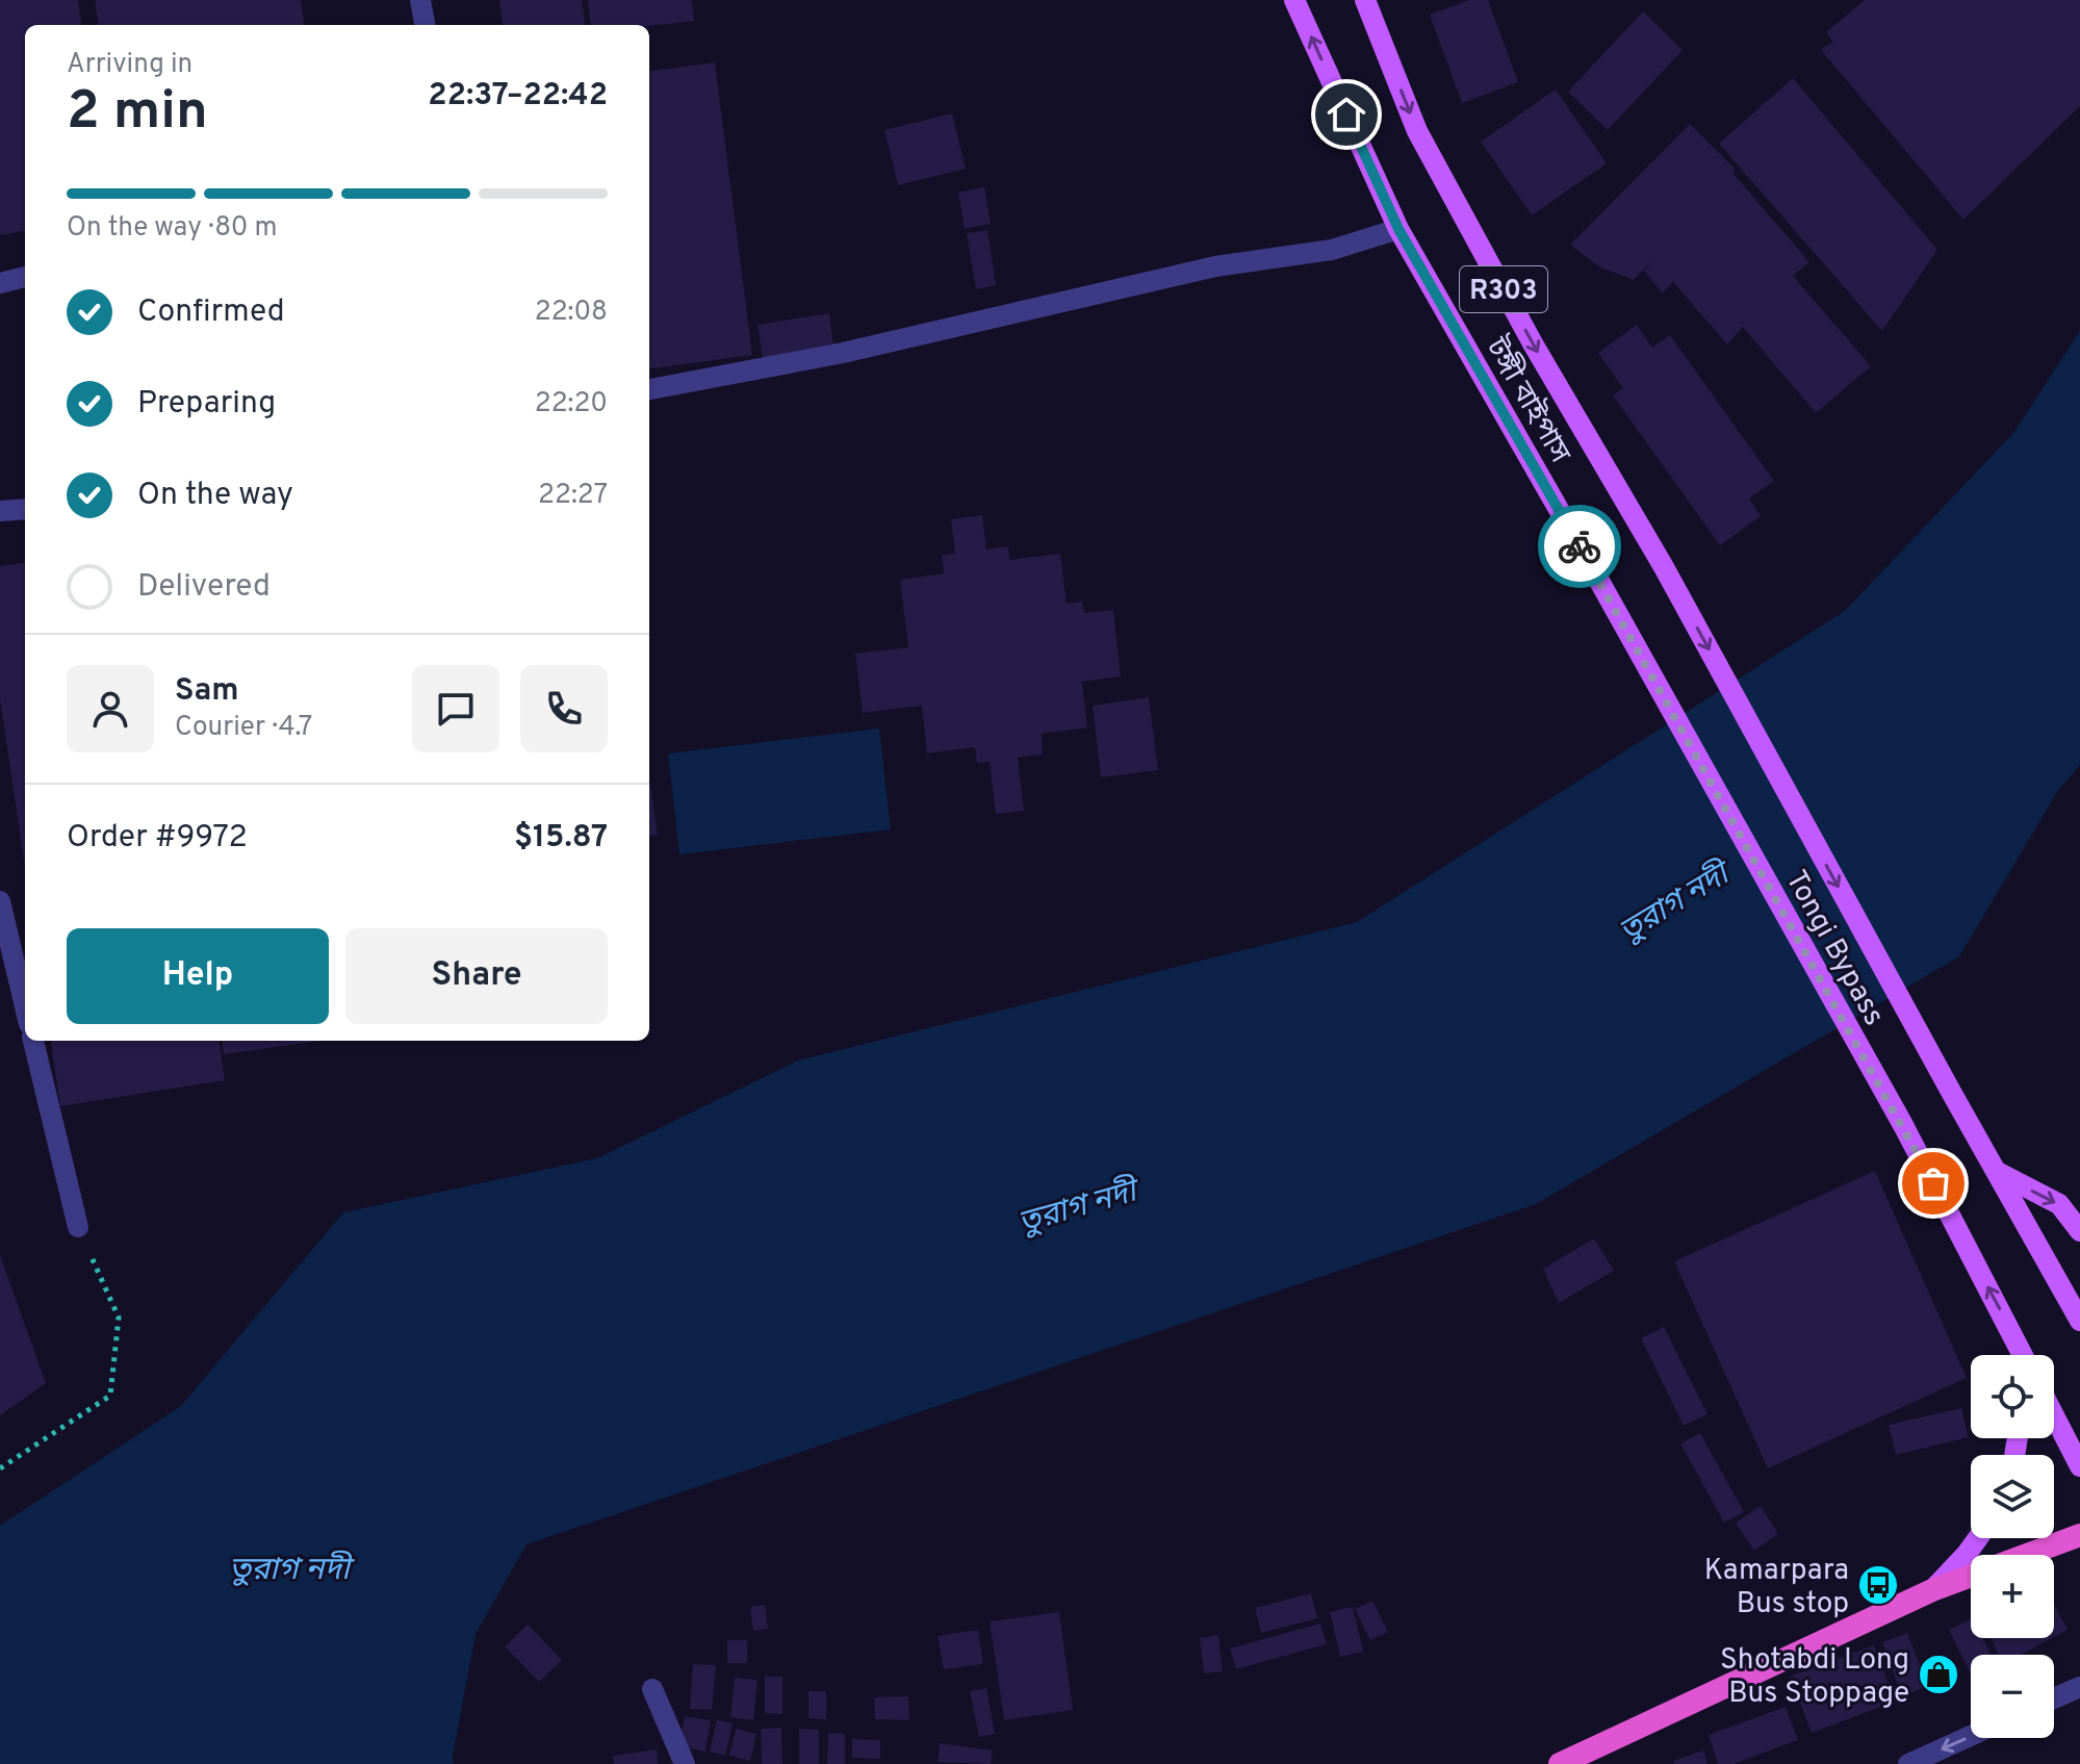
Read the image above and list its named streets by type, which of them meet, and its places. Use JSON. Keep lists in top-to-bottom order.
{
  "streets": {
    "main road": ["R303", "টঙ্গী বাইপাস", "Tongi Bypass"]
  },
  "crossings": [
    ["টঙ্গী বাইপাস", "Tongi Bypass"]
  ],
  "water": ["তুরাগ নদী"],
  "places": {
    "bus stop": ["Kamarpara Bus stop"],
    "shop": ["Shotabdi Long Bus Stoppage"]
  },
  "page": {
    "heading": ["2 min", "Arriving in", "22:37–22:42"],
    "panel": [
      "Sam",
      "Courier · 4.7",
      "Order #9972",
      "$15.87"
    ],
    "bar": "On the way · 80 m",
    "list": [
      ["Confirmed", "22:08"],
      ["Preparing", "22:20"],
      ["On the way", "22:27"],
      "Delivered"
    ],
    "buttons": ["Help", "Share"],
    "map_buttons": ["+", "−"]
  }
}
